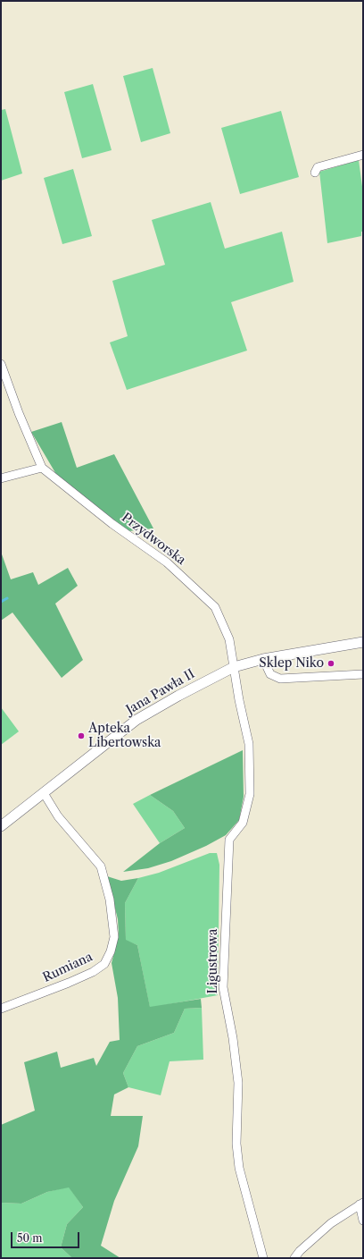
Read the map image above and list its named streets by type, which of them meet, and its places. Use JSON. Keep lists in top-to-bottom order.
{
  "streets": {
    "street": [
      "Przydworska",
      "Jana Pawła II",
      "Ligustrowa",
      "Rumiana"
    ]
  },
  "crossings": [
    ["Przydworska", "Jana Pawła II"],
    ["Przydworska", "Ligustrowa"],
    ["Jana Pawła II", "Ligustrowa"],
    ["Jana Pawła II", "Rumiana"]
  ],
  "places": ["Sklep Niko", "Apteka Libertowska"],
  "scale_bar": "50 m"
}
